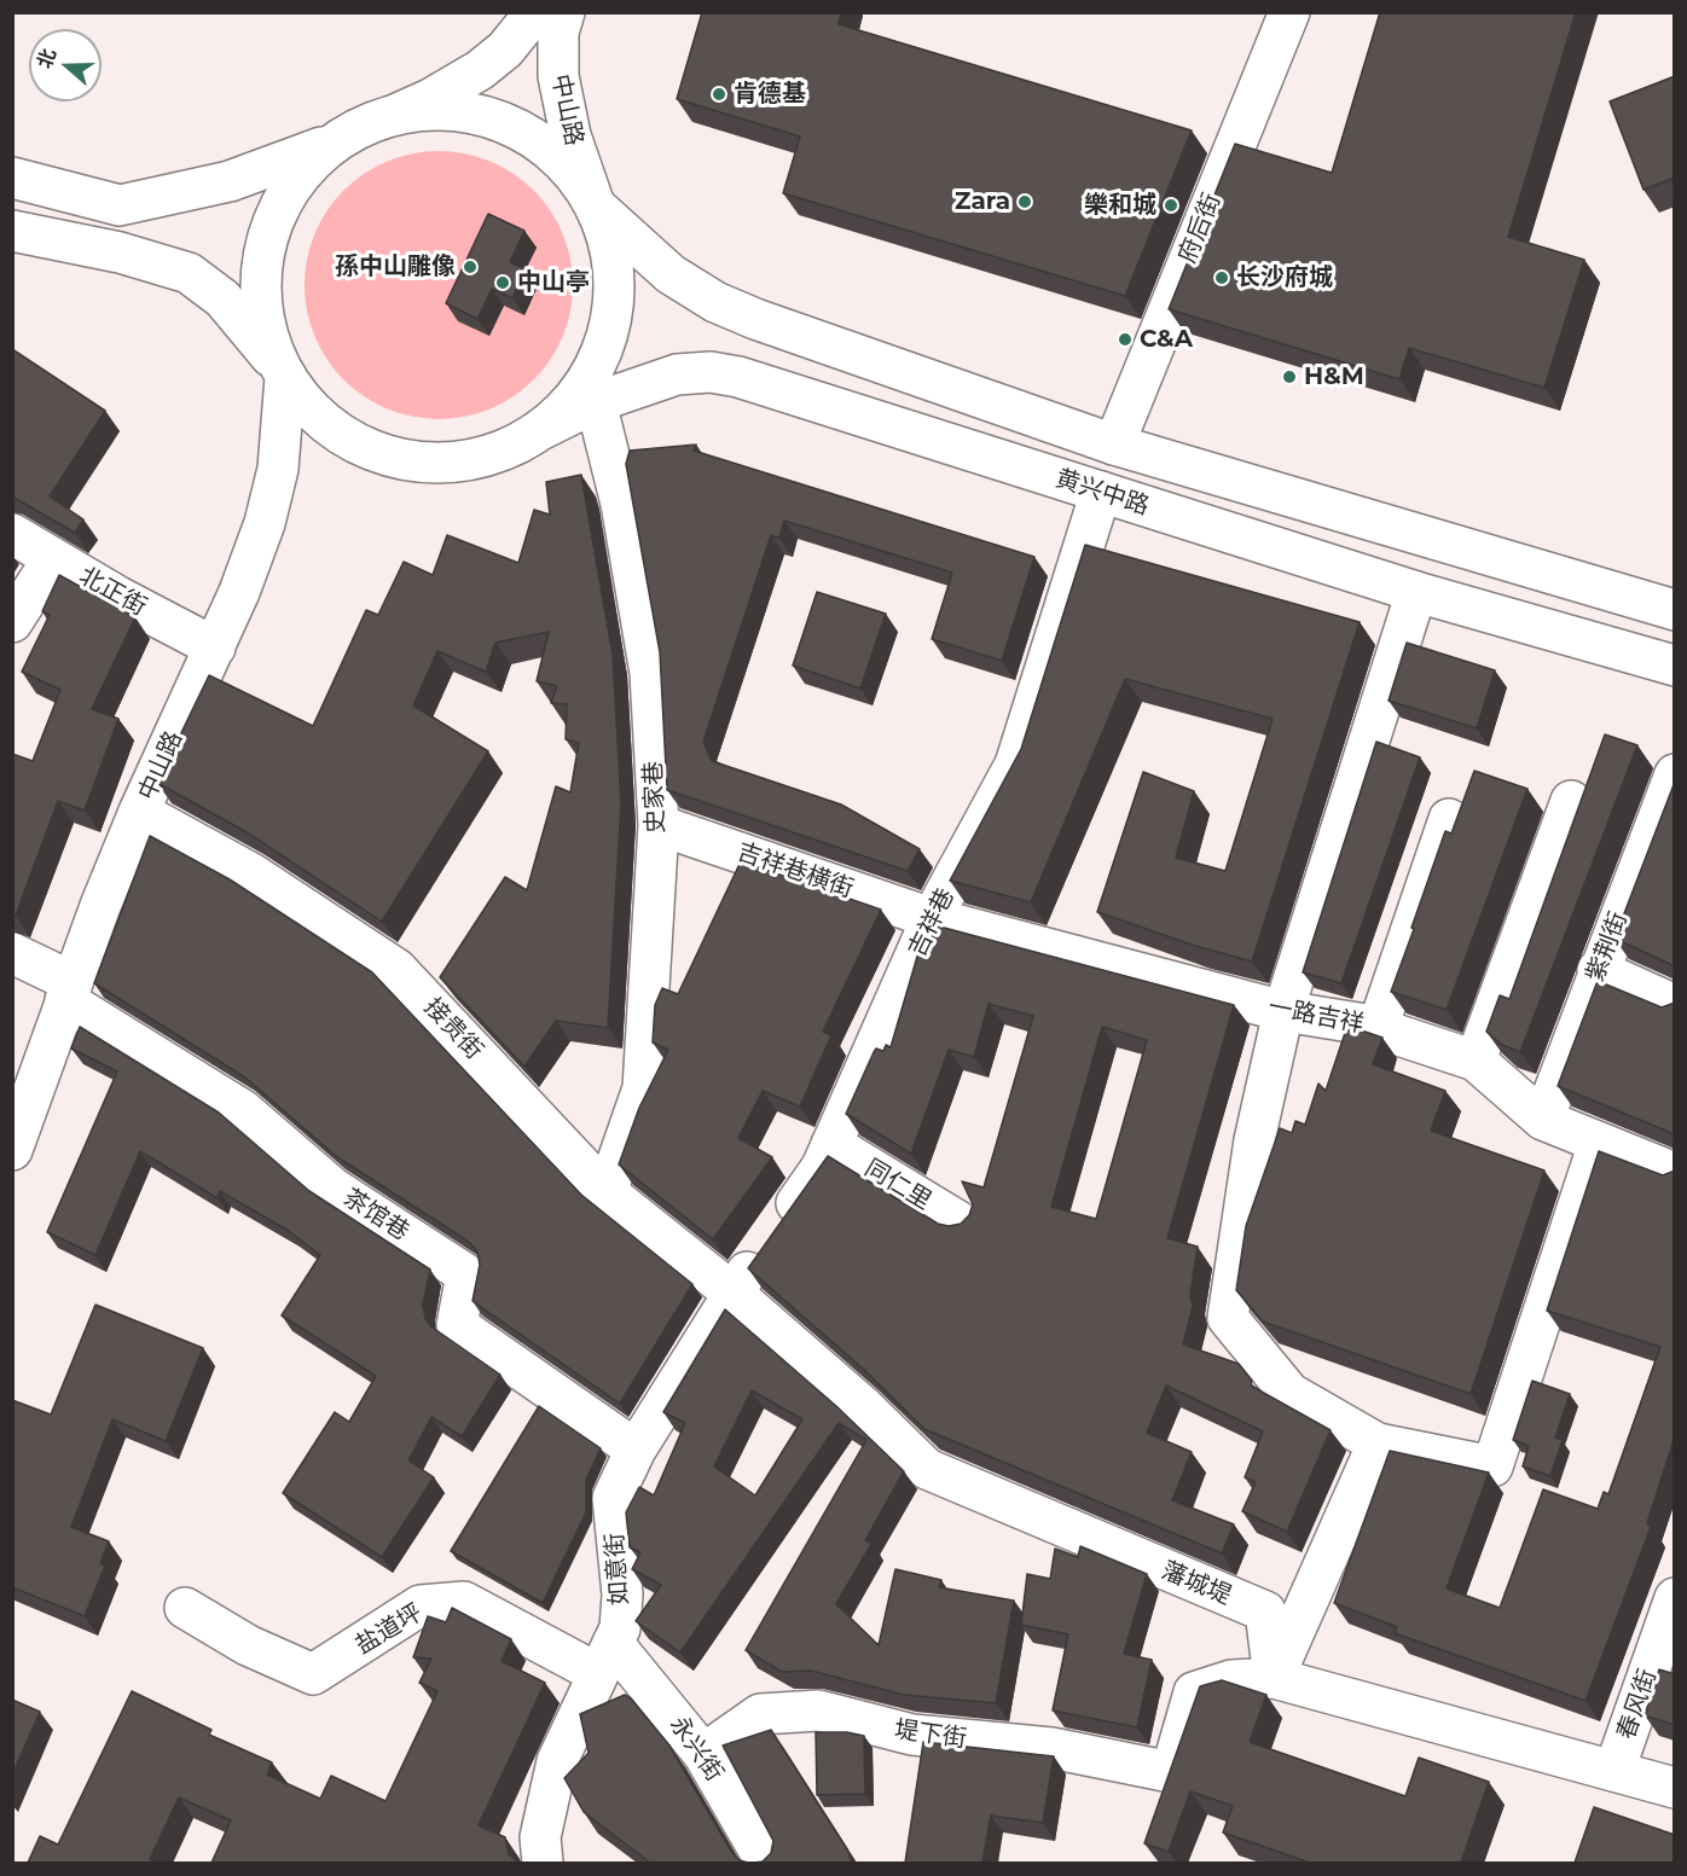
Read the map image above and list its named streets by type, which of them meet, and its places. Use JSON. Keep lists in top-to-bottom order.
{
  "streets": {
    "street": [
      "中山路",
      "府后街",
      "黄兴中路",
      "北正街",
      "史家巷",
      "吉祥巷横街",
      "吉祥巷",
      "紫荆街",
      "一路吉祥",
      "接贵街",
      "同仁里",
      "茶馆巷",
      "如意街",
      "藩城堤",
      "盐道坪",
      "春风街",
      "堤下街",
      "永兴街"
    ]
  },
  "crossings": [
    ["中山路", "黄兴中路"],
    ["中山路", "北正街"],
    ["中山路", "接贵街"],
    ["中山路", "茶馆巷"],
    ["府后街", "黄兴中路"],
    ["黄兴中路", "史家巷"],
    ["黄兴中路", "吉祥巷"],
    ["史家巷", "吉祥巷横街"],
    ["史家巷", "接贵街"],
    ["吉祥巷横街", "吉祥巷"],
    ["吉祥巷横街", "一路吉祥"],
    ["吉祥巷", "一路吉祥"],
    ["吉祥巷", "接贵街"],
    ["吉祥巷", "同仁里"],
    ["吉祥巷", "如意街"],
    ["吉祥巷", "藩城堤"],
    ["紫荆街", "一路吉祥"],
    ["接贵街", "如意街"],
    ["接贵街", "藩城堤"],
    ["茶馆巷", "如意街"],
    ["如意街", "藩城堤"],
    ["如意街", "盐道坪"],
    ["如意街", "永兴街"],
    ["藩城堤", "堤下街"],
    ["盐道坪", "永兴街"],
    ["堤下街", "永兴街"]
  ],
  "places": [
    "肯德基",
    "Zara",
    "樂和城",
    "孫中山雕像",
    "长沙府城",
    "中山亭",
    "C&A",
    "H&M"
  ],
  "north": "left"
}
